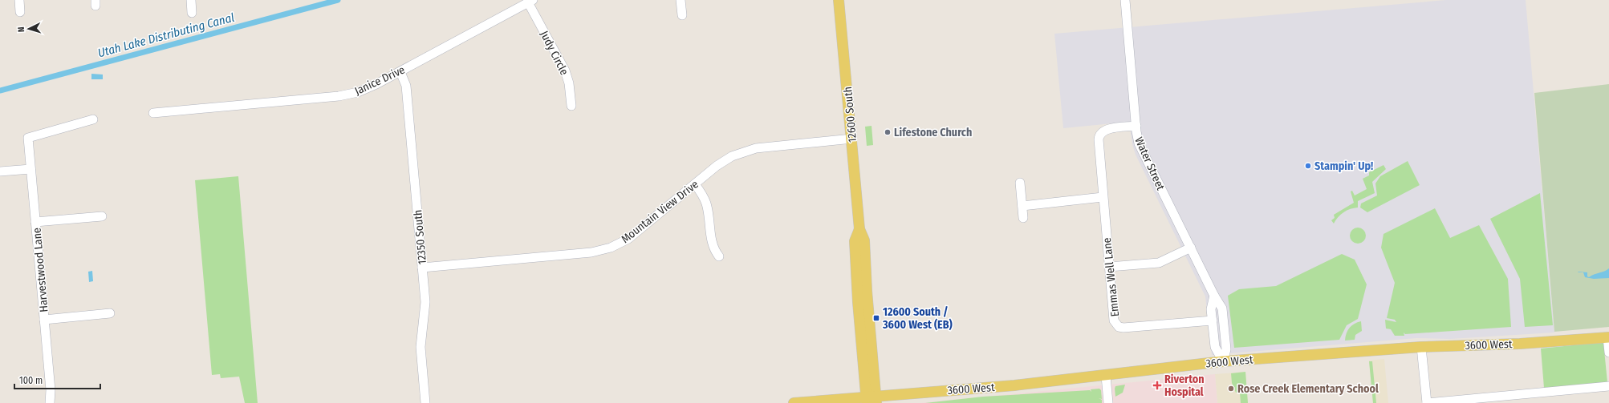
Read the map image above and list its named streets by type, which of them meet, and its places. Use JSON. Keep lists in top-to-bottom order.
{
  "streets": {
    "main road": ["12600 South", "3600 West"],
    "street": [
      "Judy Circle",
      "Janice Drive",
      "Water Street",
      "Mountain View Drive",
      "12350 South",
      "Harvestwood Lane",
      "Emmas Well Lane"
    ]
  },
  "crossings": [
    ["Judy Circle", "Janice Drive"],
    ["Janice Drive", "12350 South"],
    ["12600 South", "Mountain View Drive"],
    ["12600 South", "3600 West"],
    ["Water Street", "Emmas Well Lane"],
    ["Water Street", "3600 West"],
    ["Mountain View Drive", "12350 South"]
  ],
  "water": ["Utah Lake Distributing Canal"],
  "places": {
    "other": ["Lifestone Church", "Stampin' Up!", "Rose Creek Elementary School"],
    "transit": ["12600 South / 3600 West (EB)"],
    "health": ["Riverton Hospital"]
  },
  "scale_bar": "100 m",
  "north": "left"
}
